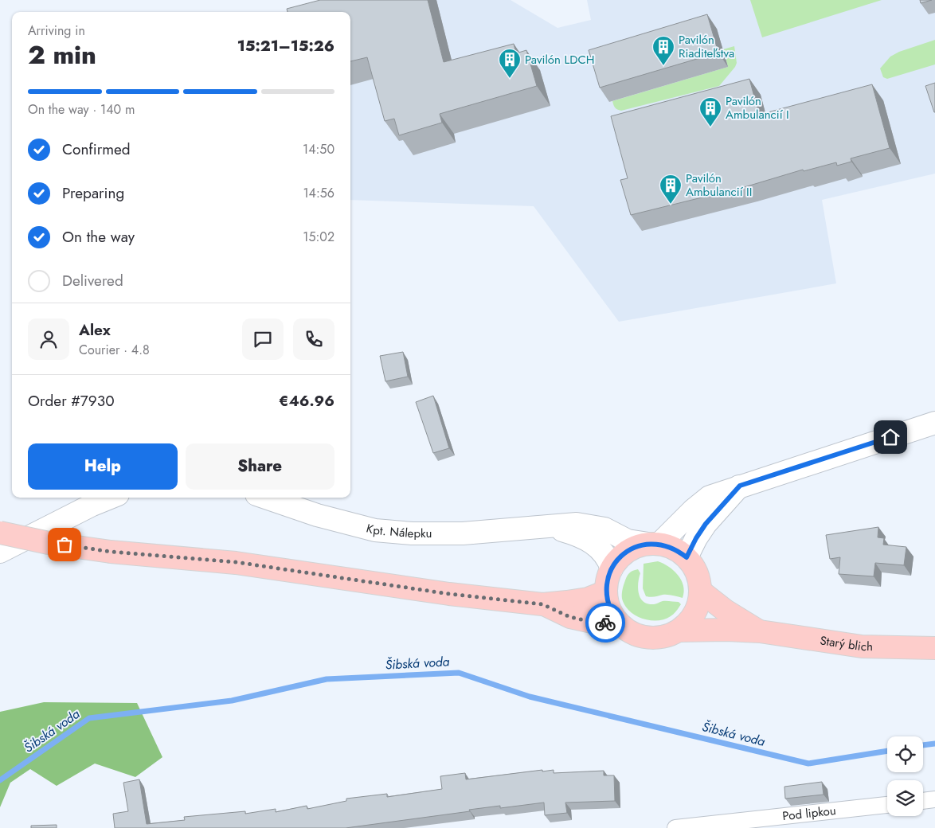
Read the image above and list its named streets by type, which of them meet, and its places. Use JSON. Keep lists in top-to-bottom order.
{
  "streets": {
    "main road": ["Kpt. Nálepku", "Starý blich"],
    "street": ["Pod lipkou"]
  },
  "crossings": [
    ["Kpt. Nálepku", "Starý blich"]
  ],
  "water": ["Šibská voda"],
  "places": {
    "building": [
      "Pavilón Riaditeľstva",
      "Pavilón LDCH",
      "Pavilón Ambulancií I",
      "Pavilón Ambulancií II"
    ]
  },
  "page": {
    "heading": ["2 min", "Arriving in", "15:21–15:26"],
    "panel": [
      "Alex",
      "Courier · 4.8",
      "Order #7930",
      "€46.96"
    ],
    "bar": "On the way · 140 m",
    "list": [
      ["Confirmed", "14:50"],
      ["Preparing", "14:56"],
      ["On the way", "15:02"],
      "Delivered"
    ],
    "buttons": ["Help", "Share"]
  }
}
